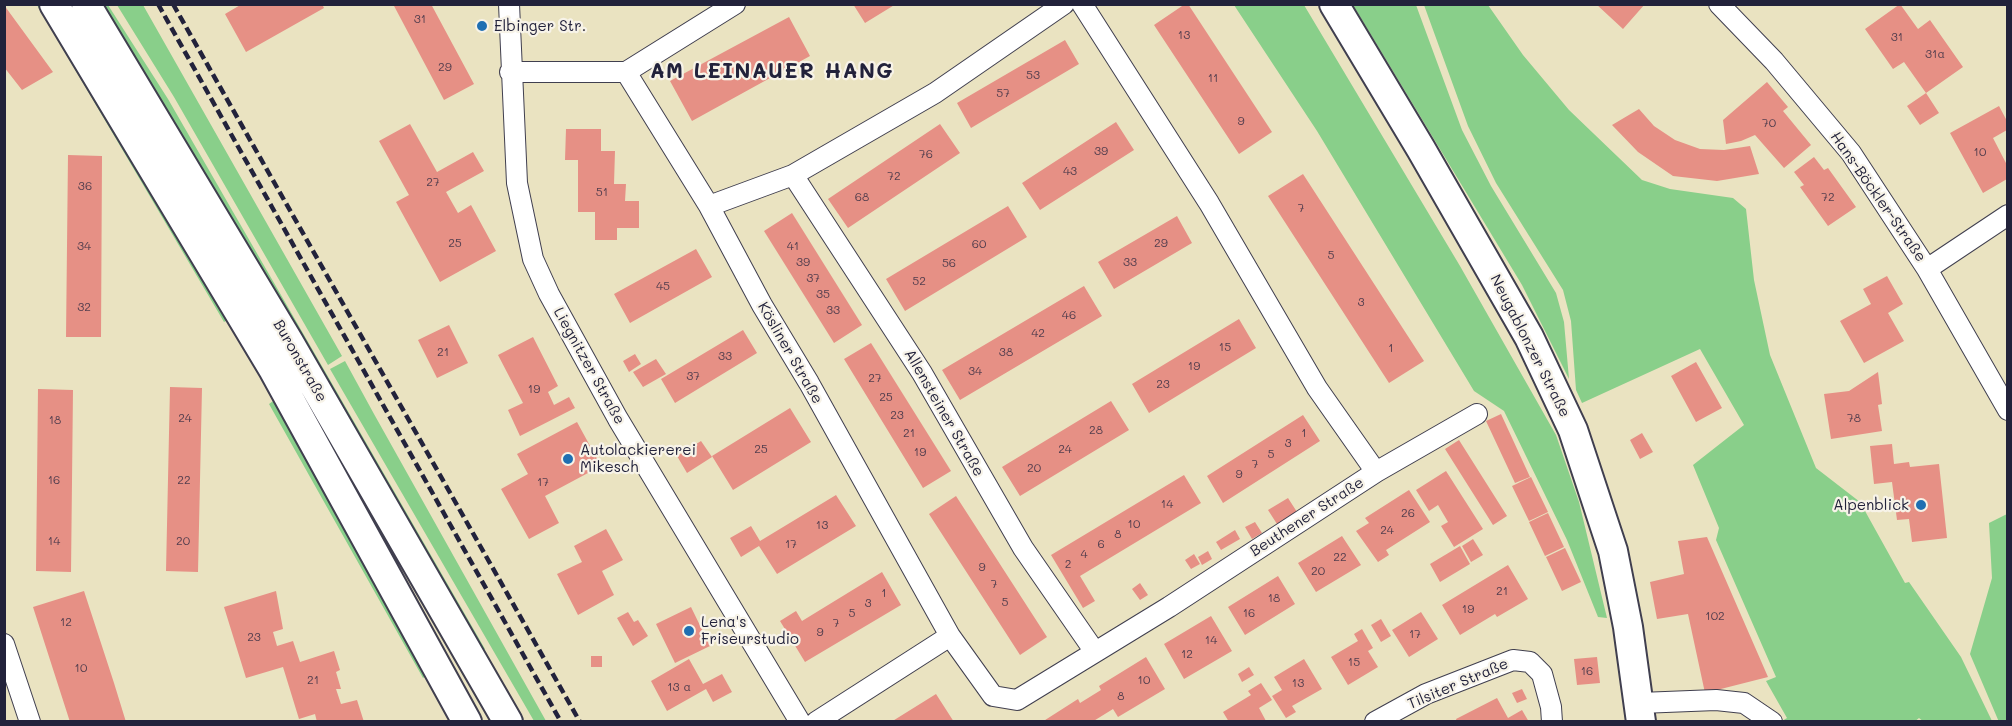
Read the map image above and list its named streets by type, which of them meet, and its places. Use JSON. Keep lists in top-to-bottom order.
{
  "streets": {
    "street": [
      "Hans-Böckler-Straße",
      "Neugablonzer Straße",
      "Kösliner Straße",
      "Buronstraße",
      "Liegnitzer Straße",
      "Allensteiner Straße",
      "Beuthener Straße",
      "Tilsiter Straße"
    ]
  },
  "crossings": [
    ["Kösliner Straße", "Beuthener Straße"],
    ["Allensteiner Straße", "Beuthener Straße"]
  ],
  "districts": ["AM LEINAUER HANG"],
  "places": [
    "Elbinger Str.",
    "Autolackiererei Mikesch",
    "Alpenblick",
    "Lena's Friseurstudio"
  ],
  "house_numbers": [
    "31",
    "13",
    "31",
    "31a",
    "29",
    "53",
    "11",
    "57",
    "9",
    "70",
    "39",
    "10",
    "76",
    "43",
    "72",
    "27",
    "36",
    "51",
    "68",
    "72",
    "7",
    "25",
    "29",
    "60",
    "34",
    "41",
    "5",
    "39",
    "33",
    "56",
    "37",
    "52",
    "45",
    "35",
    "3",
    "32",
    "33",
    "46",
    "42",
    "15",
    "1",
    "21",
    "38",
    "33",
    "19",
    "34",
    "37",
    "27",
    "23",
    "19",
    "25",
    "23",
    "24",
    "78",
    "18",
    "28",
    "21",
    "1",
    "3",
    "25",
    "24",
    "19",
    "5",
    "7",
    "20",
    "9",
    "16",
    "22",
    "17",
    "14",
    "26",
    "10",
    "13",
    "24",
    "8",
    "14",
    "20",
    "17",
    "6",
    "4",
    "22",
    "2",
    "9",
    "20",
    "7",
    "21",
    "1",
    "18",
    "5",
    "3",
    "19",
    "5",
    "16",
    "102",
    "12",
    "7",
    "9",
    "17",
    "23",
    "14",
    "12",
    "15",
    "10",
    "16",
    "21",
    "10",
    "13",
    "13 a",
    "8"
  ]
}
